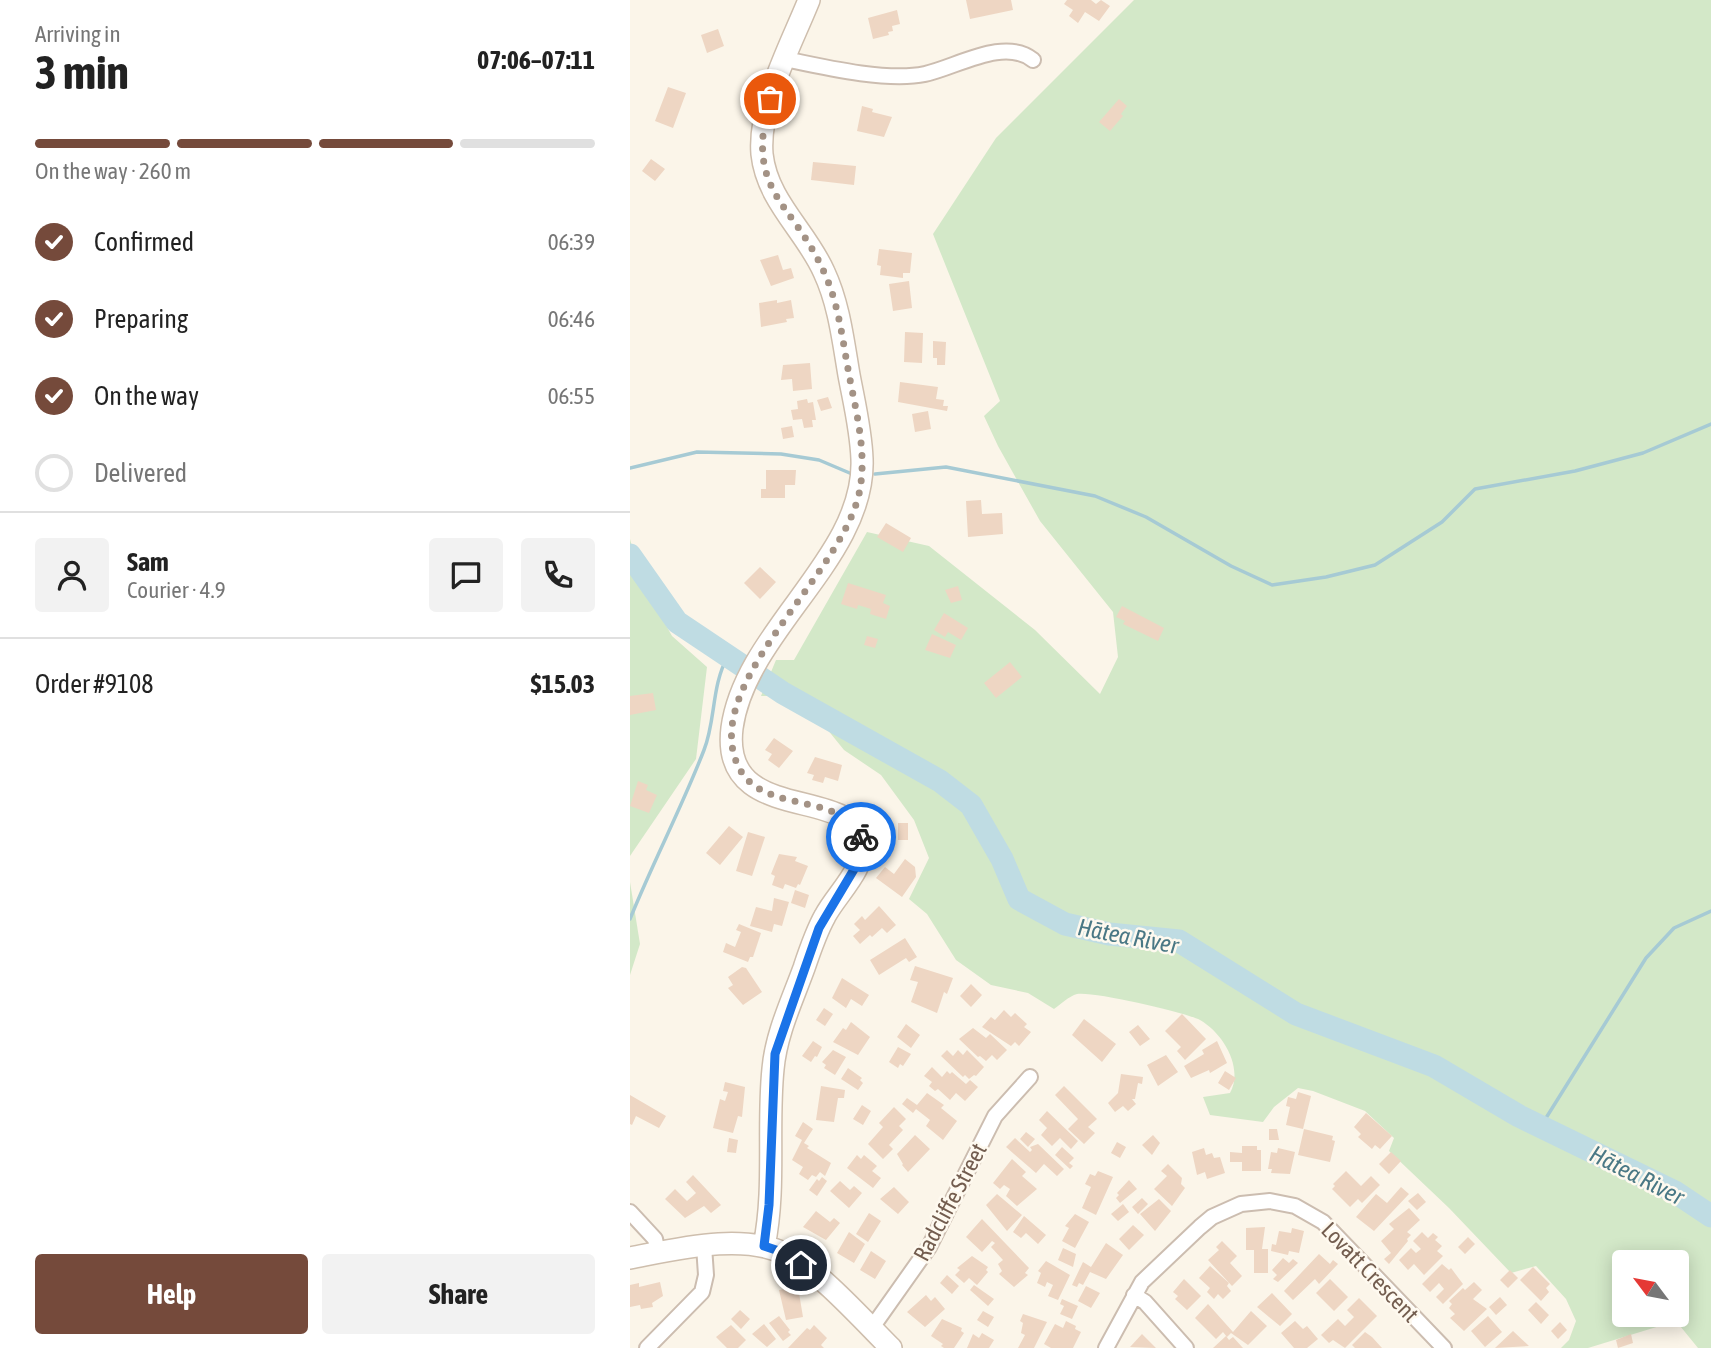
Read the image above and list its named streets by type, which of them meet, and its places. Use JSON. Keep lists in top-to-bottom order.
{
  "streets": {
    "street": ["Radcliffe Street", "Lovatt Crescent"]
  },
  "water": ["Hātea River"],
  "north": "top left",
  "page": {
    "heading": ["3 min", "Arriving in", "07:06–07:11"],
    "panel": [
      "Sam",
      "Courier · 4.9",
      "Order #9108",
      "$15.03"
    ],
    "bar": "On the way · 260 m",
    "list": [
      ["Confirmed", "06:39"],
      ["Preparing", "06:46"],
      ["On the way", "06:55"],
      "Delivered"
    ],
    "buttons": ["Help", "Share"]
  }
}
